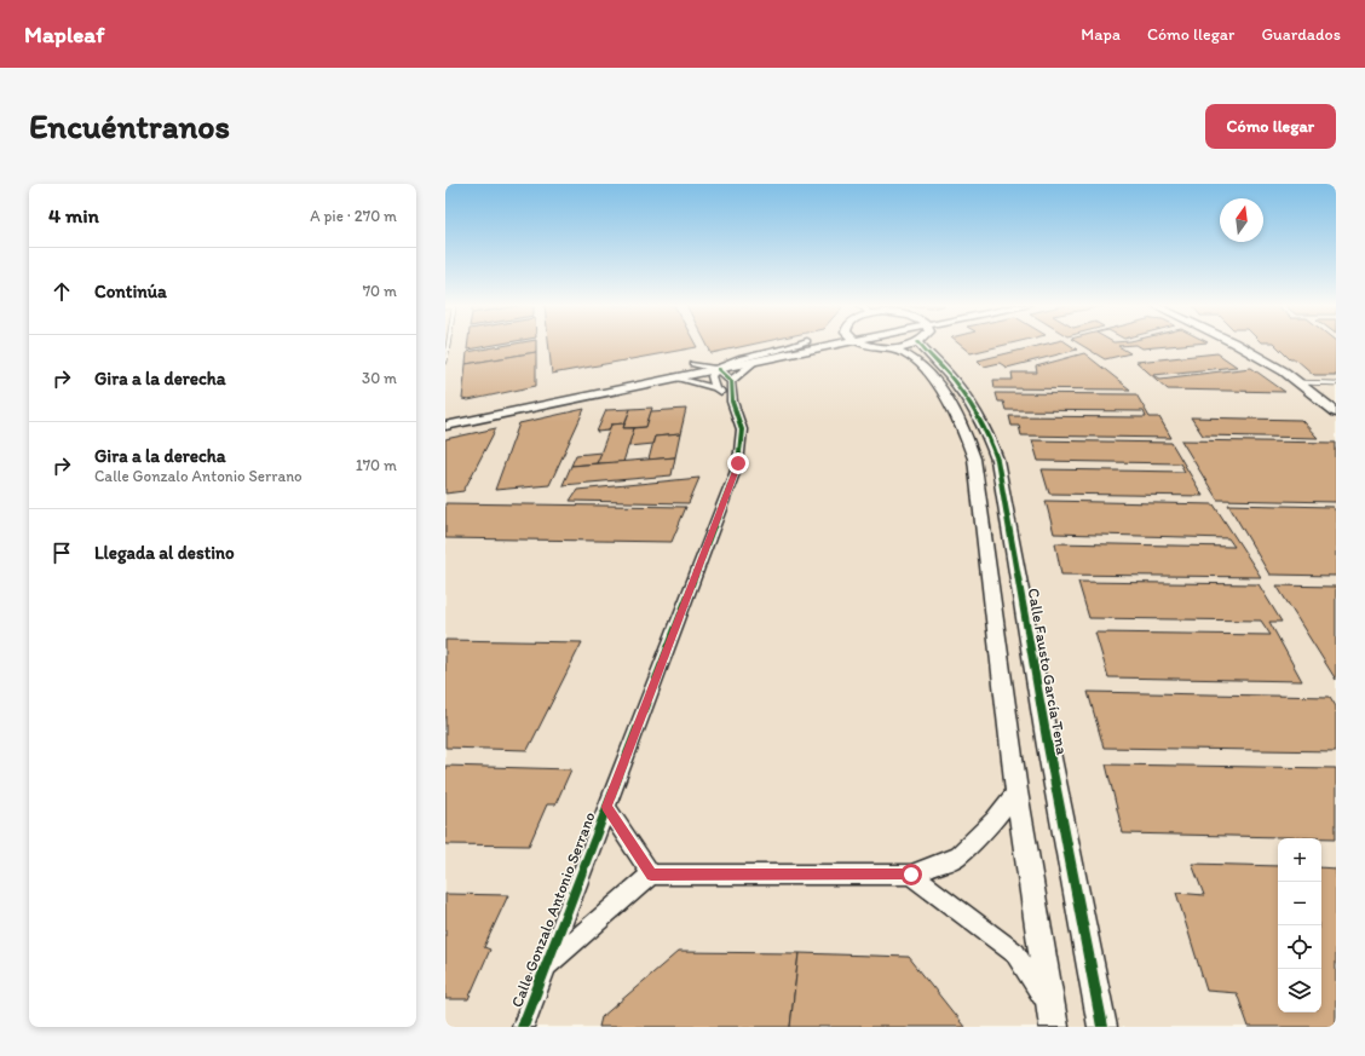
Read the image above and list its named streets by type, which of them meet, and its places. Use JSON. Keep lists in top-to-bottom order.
{
  "streets": {
    "street": ["Calle Fausto García Tena", "Calle Gonzalo Antonio Serrano"]
  },
  "north": "top",
  "page": {
    "header": "Mapleaf",
    "nav": ["Mapa", "Cómo llegar", "Guardados"],
    "buttons": "Cómo llegar",
    "title": "Encuéntranos",
    "heading": ["4 min", "A pie · 270 m"],
    "list": [
      ["Continúa", "70 m"],
      ["Gira a la derecha", "30 m"],
      ["Gira a la derecha", "Calle Gonzalo Antonio Serrano", "170 m"],
      "Llegada al destino"
    ],
    "map_buttons": ["+", "−"]
  }
}
